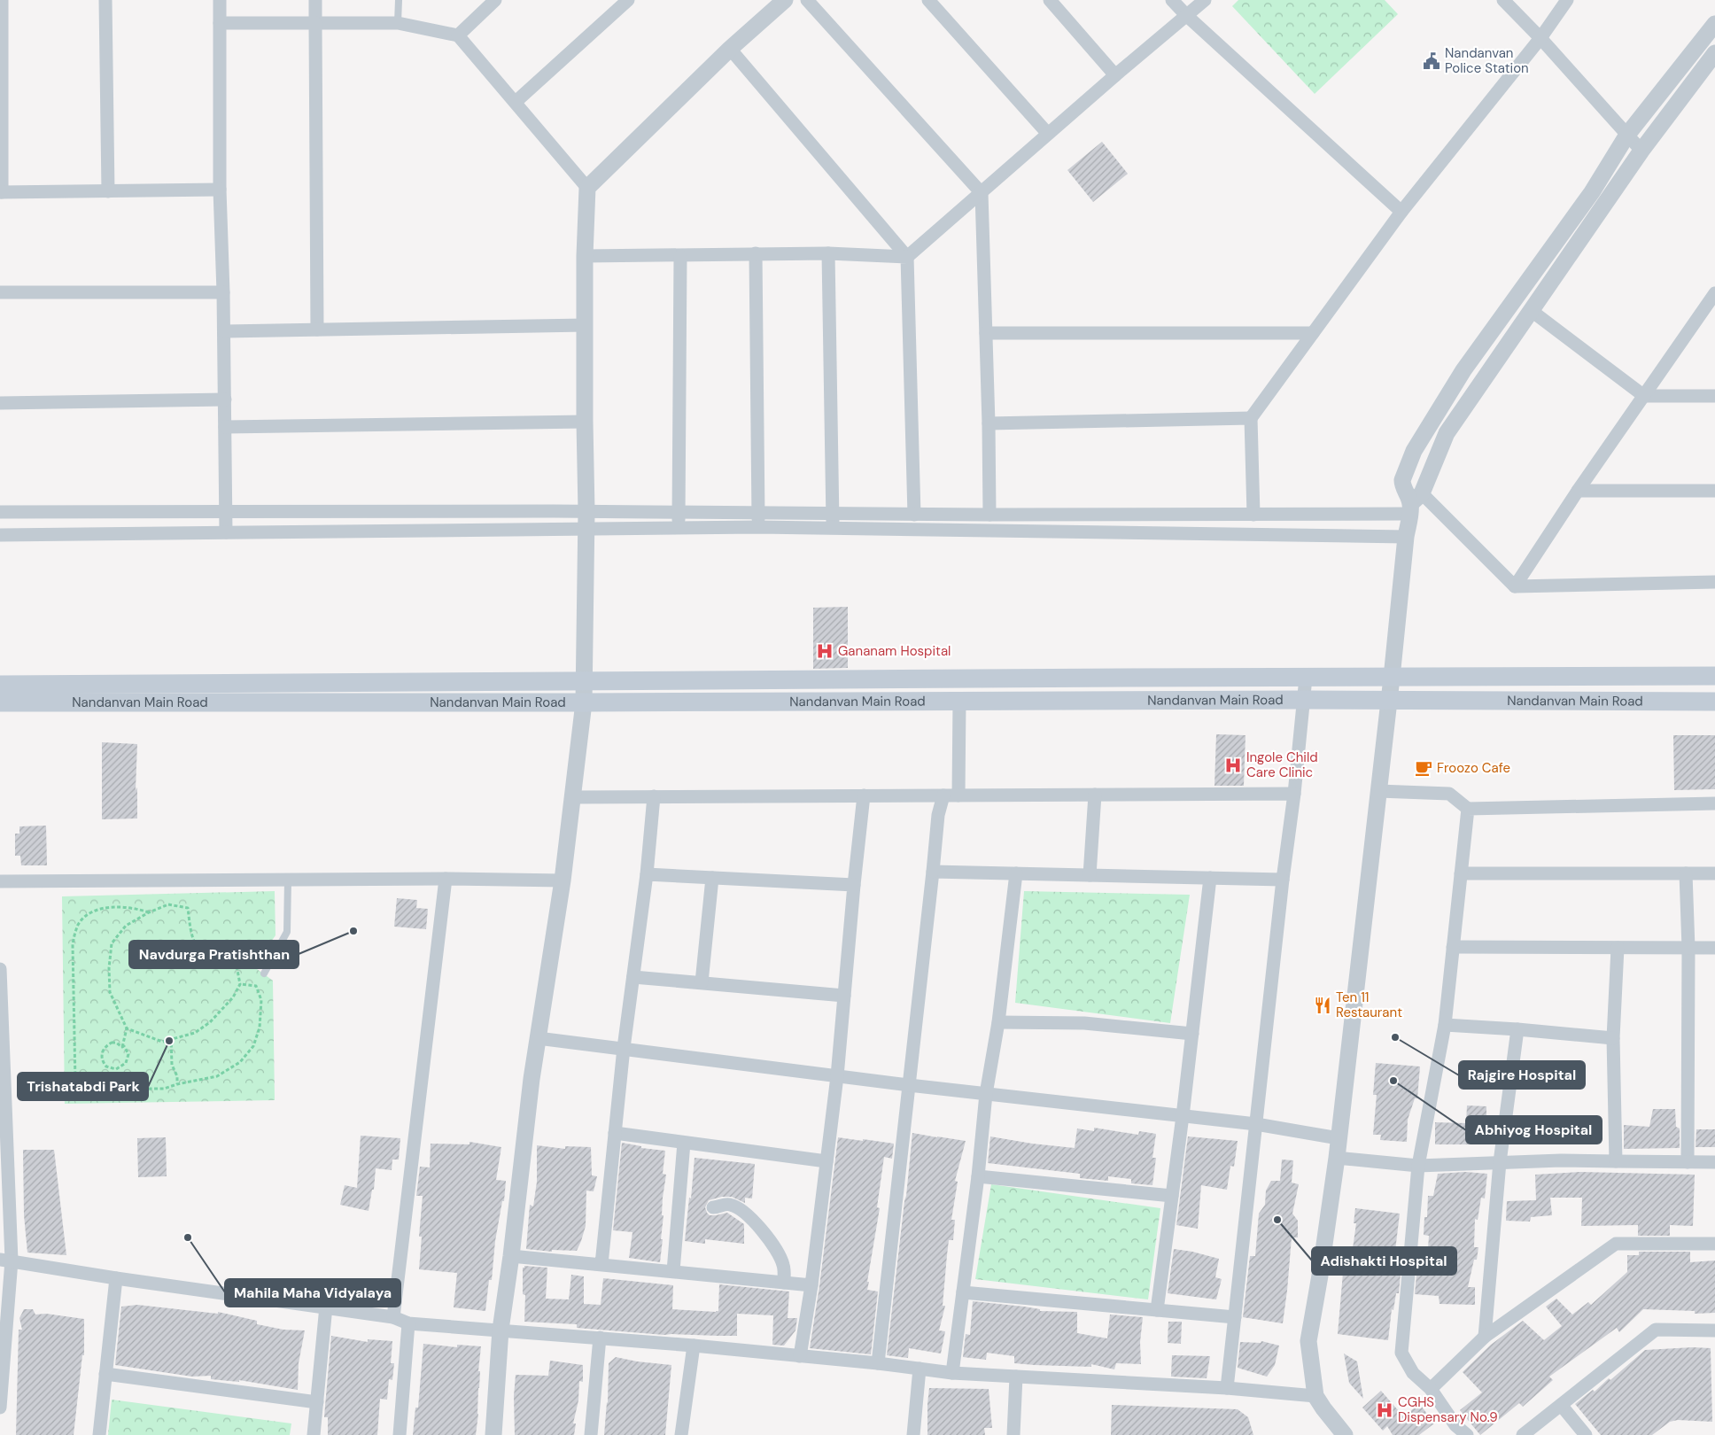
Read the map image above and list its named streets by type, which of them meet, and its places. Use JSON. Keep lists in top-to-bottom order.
{
  "streets": {
    "main road": ["Nandanvan Main Road"]
  },
  "places": {
    "public building": ["Nandanvan Police Station"],
    "hospital": ["Gananam Hospital", "Ingole Child Care Clinic", "CGHS Dispensary No.9"],
    "cafe": ["Froozo Cafe"],
    "other": [
      "Navdurga Pratishthan",
      "Rajgire Hospital",
      "Trishatabdi Park",
      "Abhiyog Hospital",
      "Adishakti Hospital",
      "Mahila Maha Vidyalaya"
    ],
    "restaurant": ["Ten 11 Restaurant"]
  }
}
